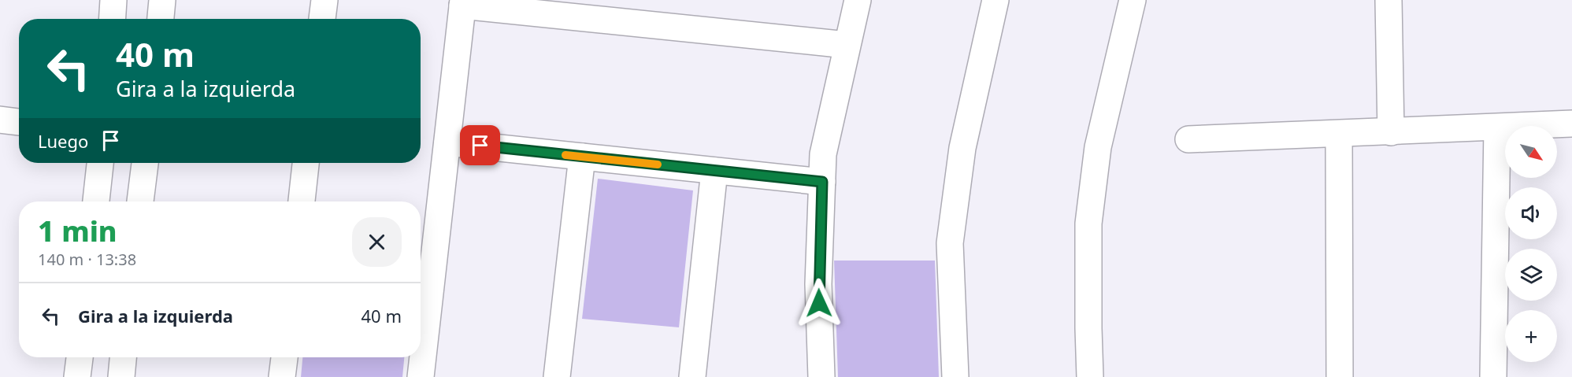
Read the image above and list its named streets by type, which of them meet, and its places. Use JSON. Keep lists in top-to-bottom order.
{
  "north": "bottom right",
  "page": {
    "turn": ["40 m", "Gira a la izquierda"],
    "then": "Luego",
    "map_buttons": "+",
    "heading": ["1 min", "140 m · 13:38"],
    "list": [
      {
        "name": "Gira a la izquierda",
        "value": "40 m"
      }
    ]
  }
}
